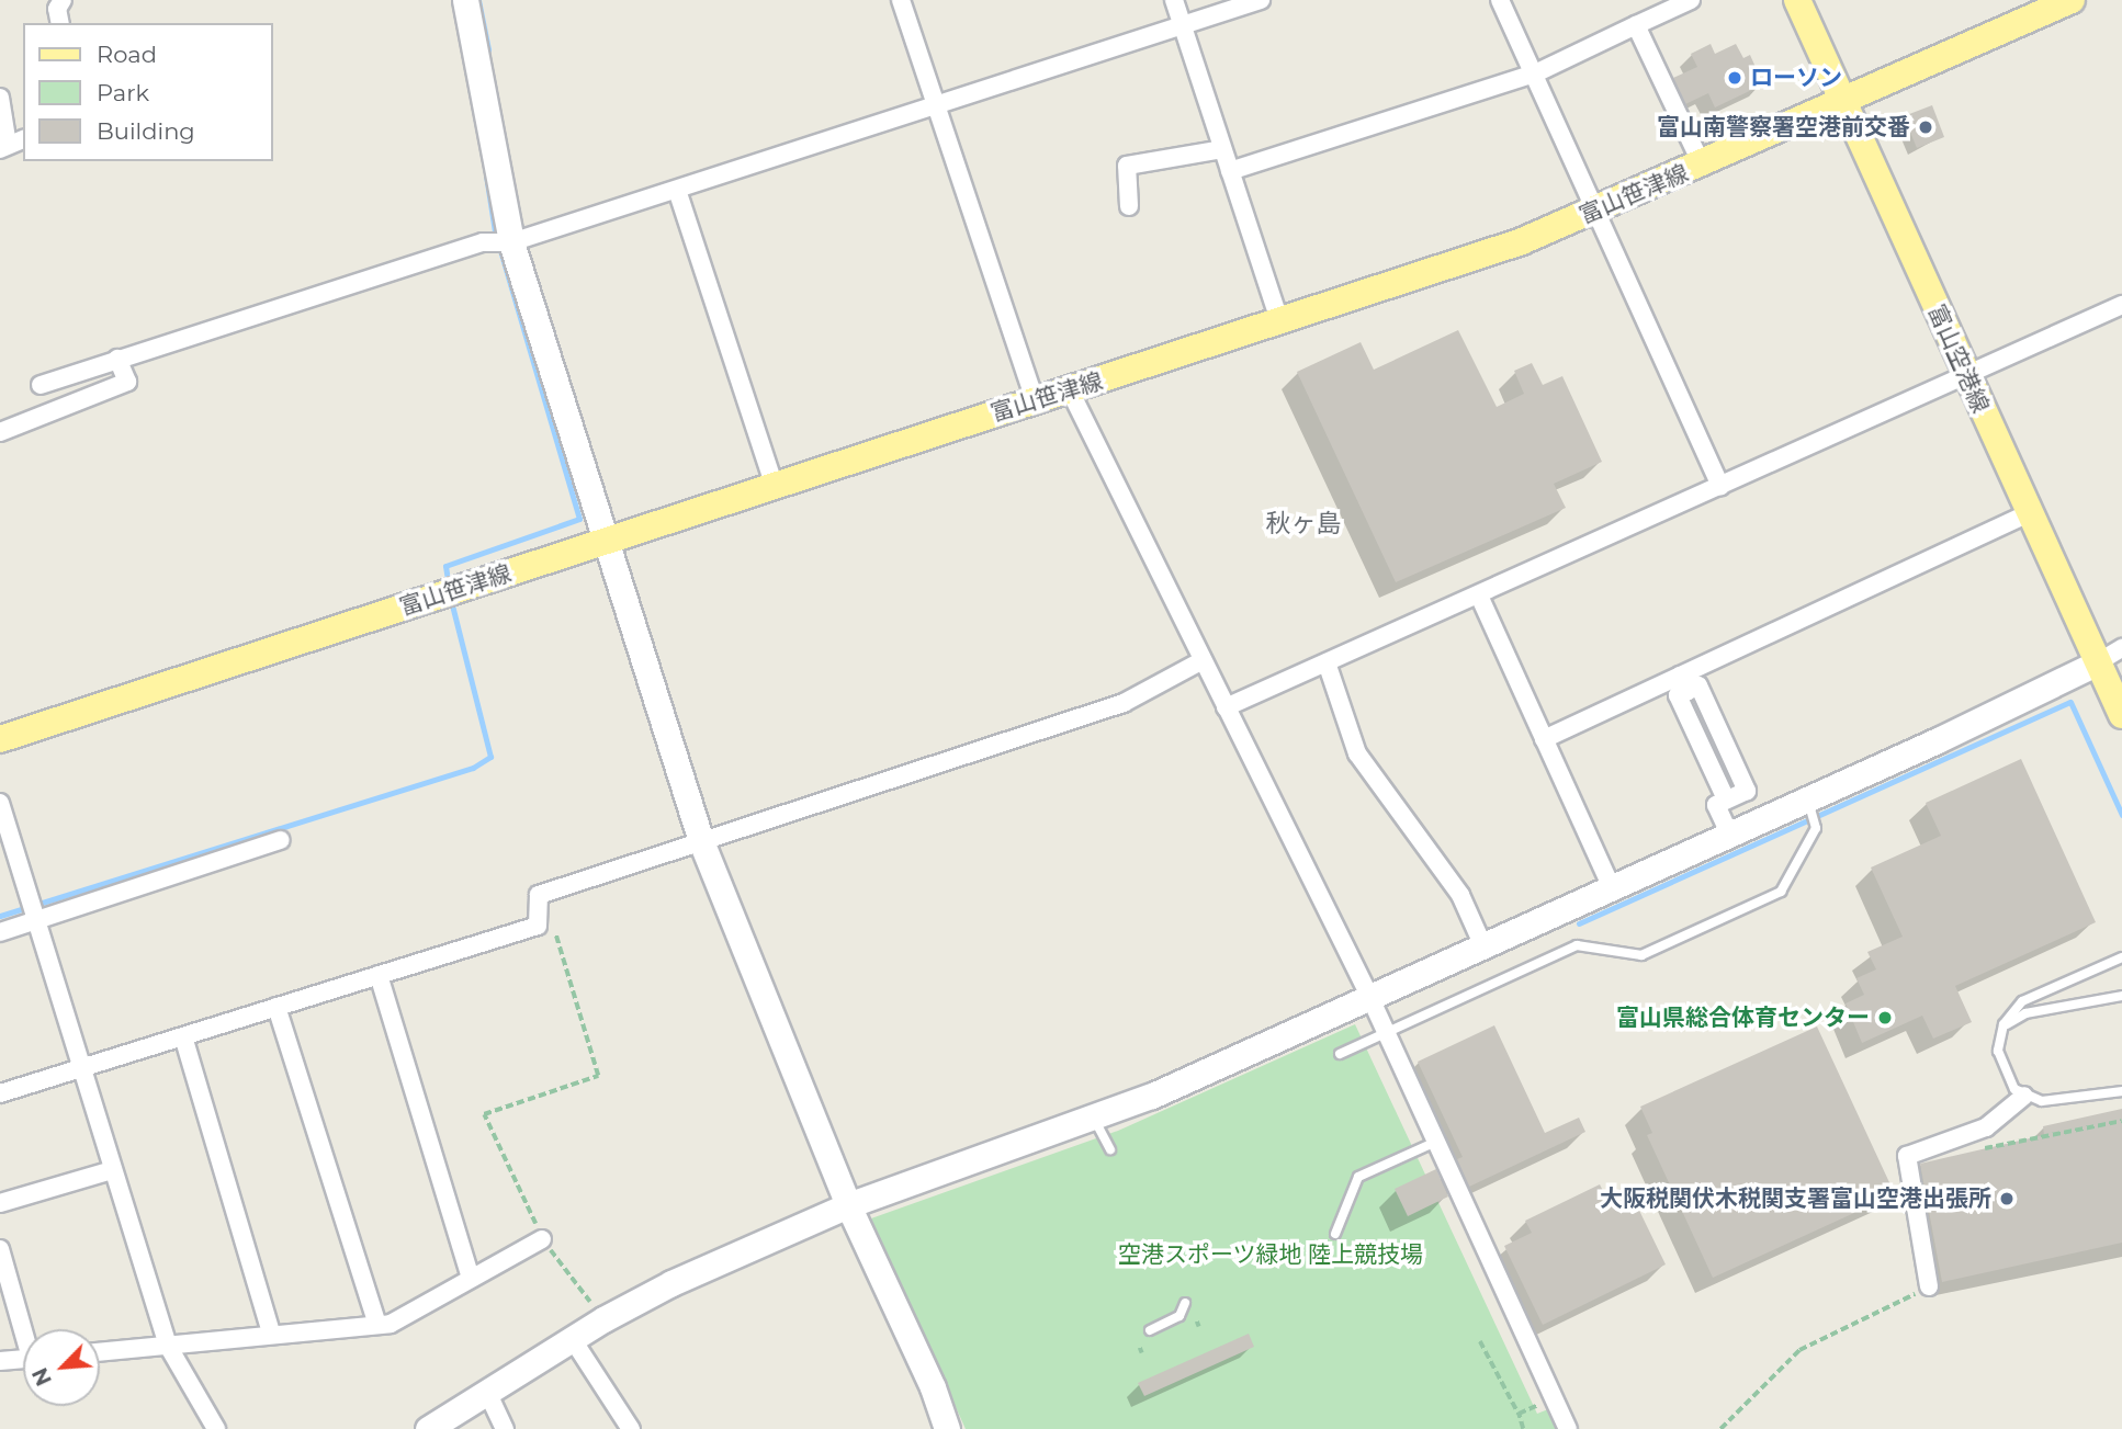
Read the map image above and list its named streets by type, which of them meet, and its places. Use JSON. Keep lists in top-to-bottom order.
{
  "streets": {
    "main road": ["富山笹津線", "富山空港線"]
  },
  "crossings": [
    ["富山笹津線", "富山空港線"]
  ],
  "districts": ["秋ヶ島"],
  "parks": ["空港スポーツ緑地 陸上競技場"],
  "places": [
    "ローソン",
    "富山南警察署空港前交番",
    "富山県総合体育センター",
    "大阪税関伏木税関支署富山空港出張所"
  ],
  "legend": ["Road", "Park", "Building"],
  "north": "bottom left"
}
